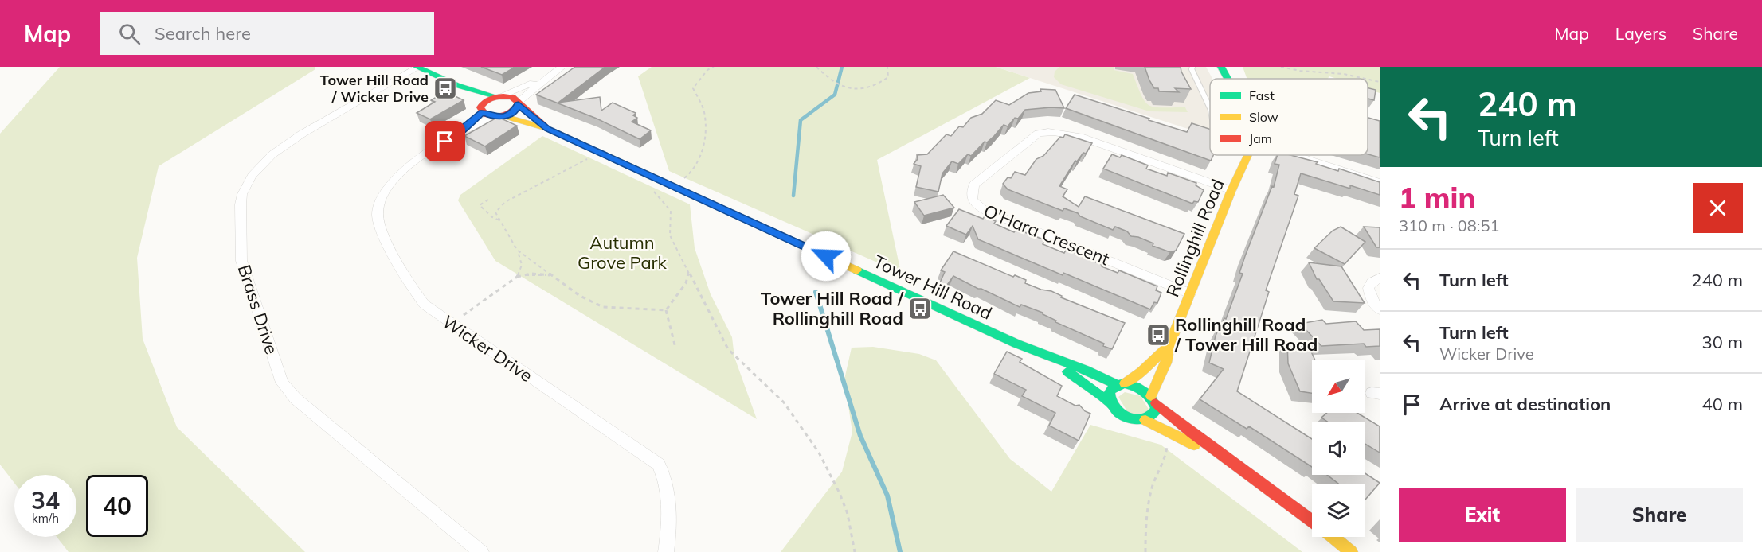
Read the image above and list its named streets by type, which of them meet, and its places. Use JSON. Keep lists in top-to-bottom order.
{
  "streets": {
    "street": [
      "O'Hara Crescent",
      "Rollinghill Road",
      "Tower Hill Road",
      "Brass Drive",
      "Wicker Drive"
    ]
  },
  "crossings": [
    ["O'Hara Crescent", "Rollinghill Road"],
    ["Rollinghill Road", "Tower Hill Road"],
    ["Tower Hill Road", "Wicker Drive"]
  ],
  "parks": ["Autumn Grove Park"],
  "places": {
    "bus stop": ["Tower Hill Road / Wicker Drive", "Tower Hill Road / Rollinghill Road", "Rollinghill Road / Tower Hill Road"]
  },
  "legend": ["Fast", "Slow", "Jam"],
  "north": "bottom left",
  "page": {
    "header": "Map",
    "search": "Search here",
    "nav": ["Map", "Layers", "Share"],
    "turn": ["240 m", "Turn left"],
    "heading": ["1 min", "310 m · 08:51"],
    "list": [
      {
        "name": "Turn left",
        "value": "240 m"
      },
      {
        "name": "Turn left",
        "note": "Wicker Drive",
        "value": "30 m"
      },
      {
        "name": "Arrive at destination",
        "value": "40 m"
      }
    ],
    "speed": "34 km/h",
    "limit": "40",
    "buttons": ["Exit", "Share"]
  }
}
